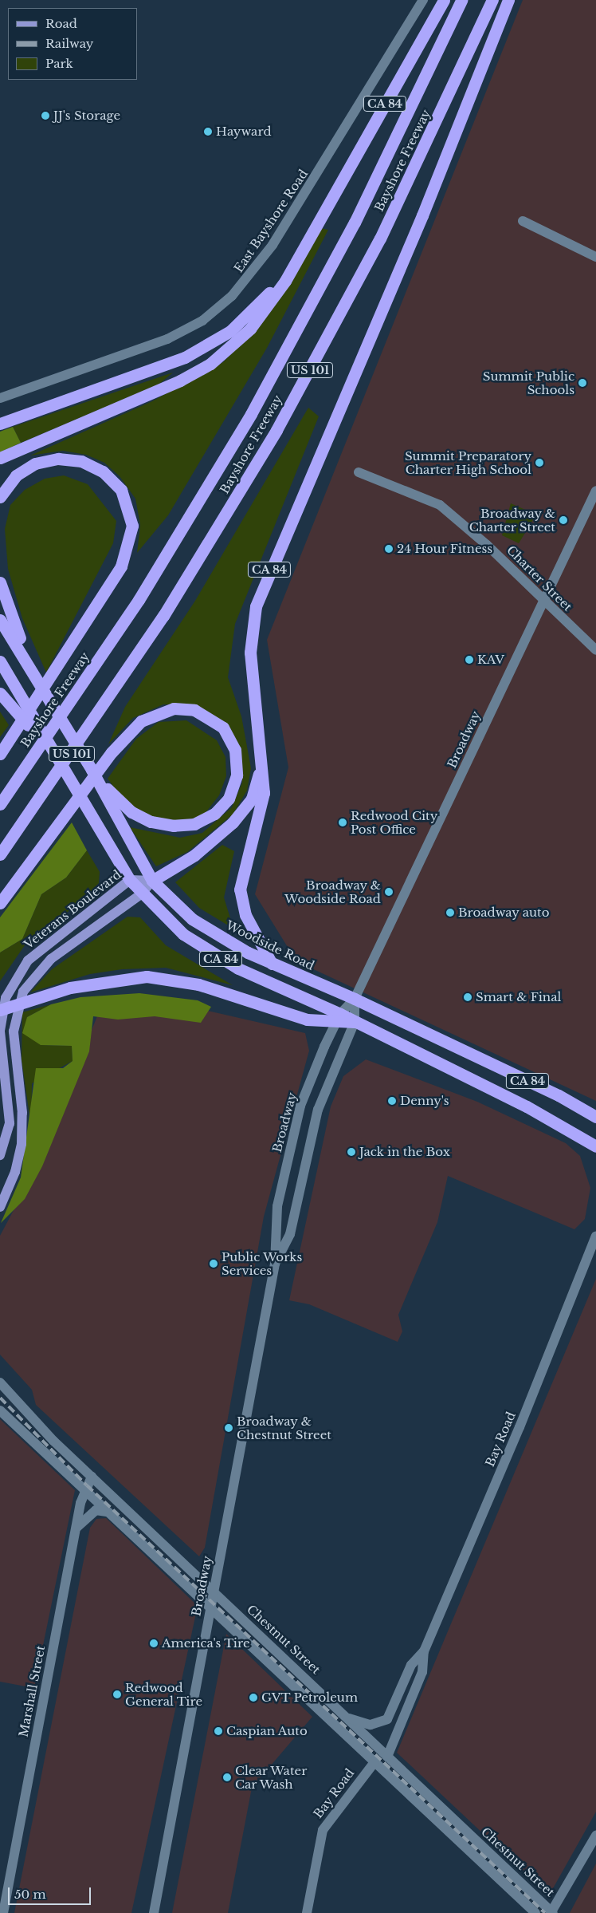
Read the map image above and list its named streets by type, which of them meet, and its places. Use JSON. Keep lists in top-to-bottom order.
{
  "streets": {
    "highway": [
      "CA 84",
      "Bayshore Freeway",
      "US 101",
      "Woodside Road"
    ],
    "main road": ["Veterans Boulevard"],
    "street": [
      "East Bayshore Road",
      "Charter Street",
      "Broadway",
      "Bay Road",
      "Chestnut Street",
      "Marshall Street"
    ]
  },
  "crossings": [
    ["CA 84", "Broadway"],
    ["CA 84", "Veterans Boulevard"],
    ["Charter Street", "Broadway"],
    ["Broadway", "Woodside Road"],
    ["Broadway", "Chestnut Street"],
    ["Veterans Boulevard", "Woodside Road"],
    ["Bay Road", "Chestnut Street"],
    ["Chestnut Street", "Marshall Street"]
  ],
  "places": [
    "JJ's Storage",
    "Hayward",
    "Summit Public Schools",
    "Summit Preparatory Charter High School",
    "Broadway & Charter Street",
    "24 Hour Fitness",
    "KAV",
    "Redwood City Post Office",
    "Broadway & Woodside Road",
    "Broadway auto",
    "Smart & Final",
    "Denny's",
    "Jack in the Box",
    "Public Works Services",
    "Broadway & Chestnut Street",
    "America's Tire",
    "Redwood General Tire",
    "GVT Petroleum",
    "Caspian Auto",
    "Clear Water Car Wash"
  ],
  "legend": ["Road", "Railway", "Park"],
  "scale_bar": "50 m"
}
